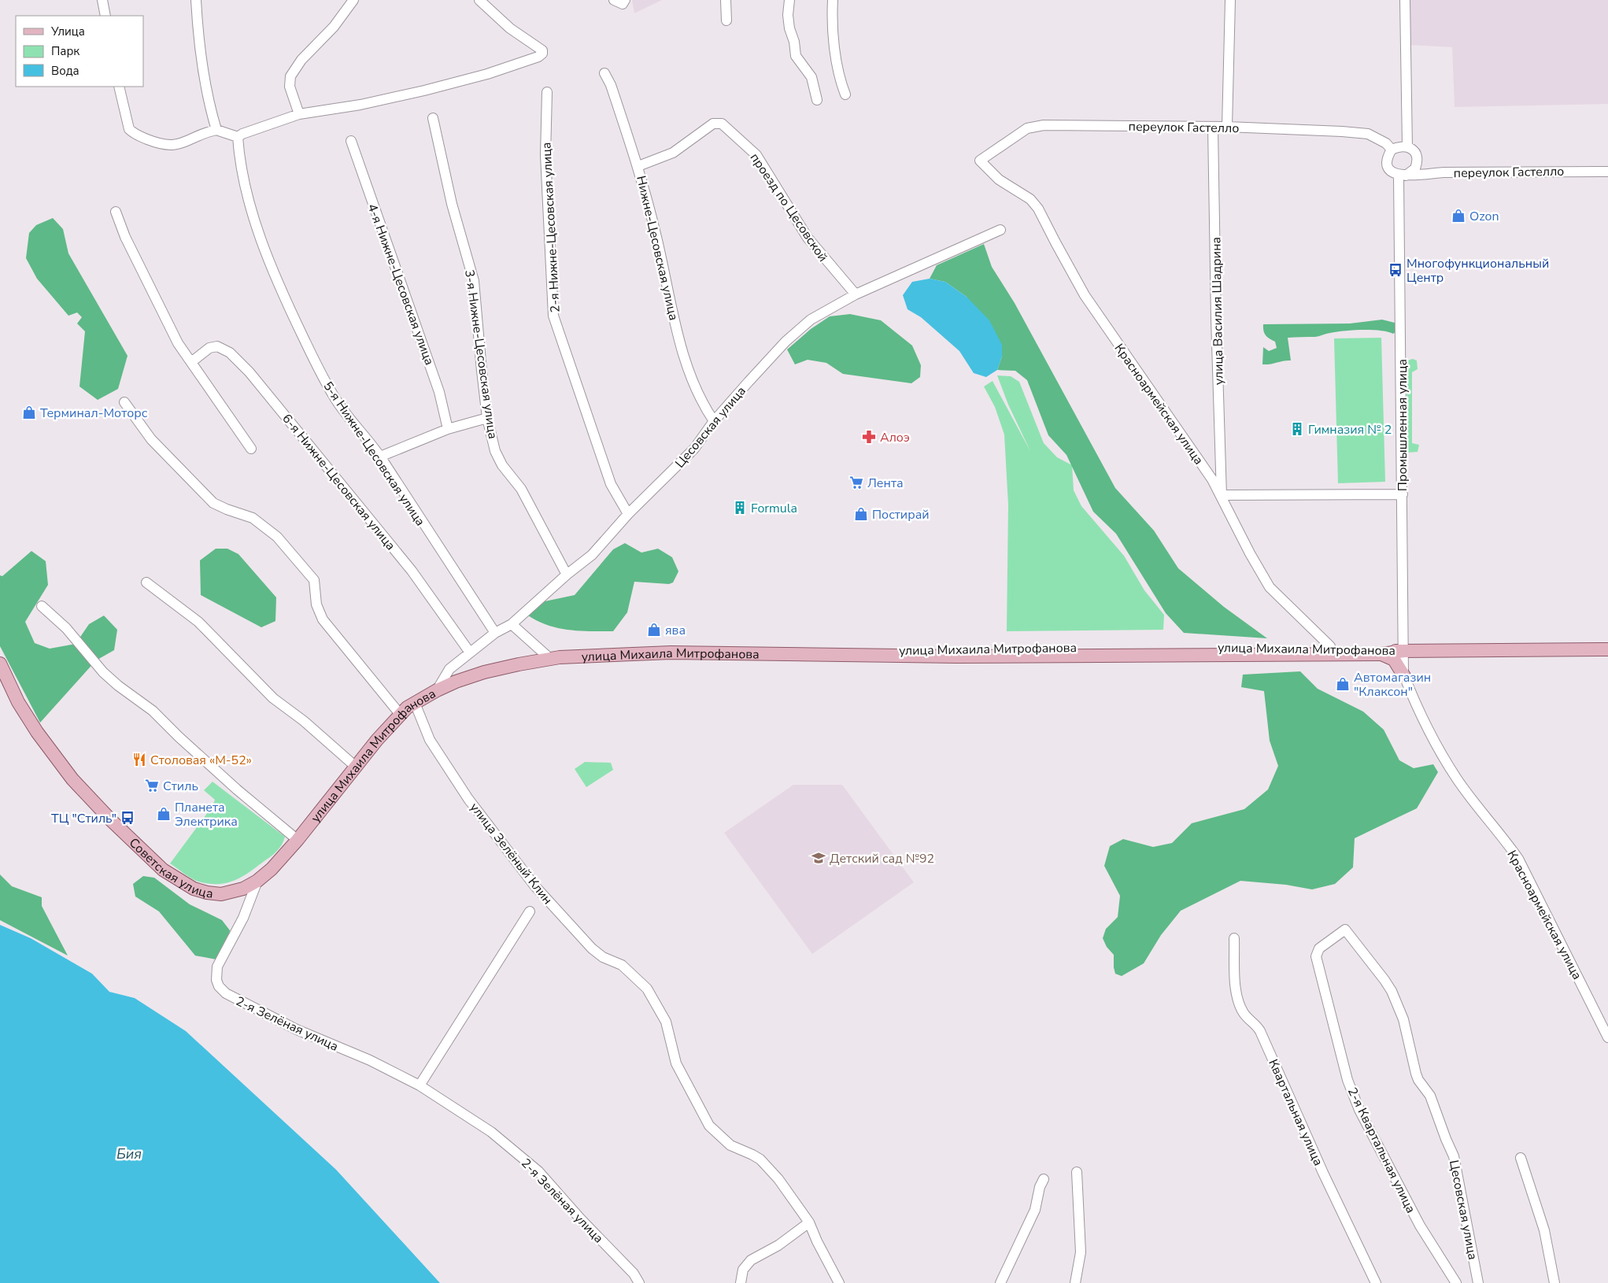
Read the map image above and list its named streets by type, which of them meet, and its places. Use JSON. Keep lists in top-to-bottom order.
{
  "streets": {
    "main road": ["улица Михаила Митрофанова", "Советская улица"],
    "street": [
      "переулок Гастелло",
      "проезд по Цесовской",
      "2-я Нижне-Цесовская улица",
      "Нижне-Цесовская улица",
      "4-я Нижне-Цесовская улица",
      "улица Василия Шадрина",
      "3-я Нижне-Цесовская улица",
      "Красноармейская улица",
      "Промышленная улица",
      "Цесовская улица",
      "5-я Нижне-Цесовская улица",
      "6-я Нижне-Цесовская улица",
      "улица Зелёный Клин",
      "2-я Зелёная улица",
      "Квартальная улица",
      "2-я Квартальная улица"
    ]
  },
  "crossings": [
    ["переулок Гастелло", "улица Василия Шадрина"],
    ["переулок Гастелло", "Красноармейская улица"],
    ["переулок Гастелло", "Промышленная улица"],
    ["проезд по Цесовской", "Нижне-Цесовская улица"],
    ["проезд по Цесовской", "Цесовская улица"],
    ["2-я Нижне-Цесовская улица", "Цесовская улица"],
    ["Нижне-Цесовская улица", "Цесовская улица"],
    ["улица Василия Шадрина", "Красноармейская улица"],
    ["3-я Нижне-Цесовская улица", "Цесовская улица"],
    ["Красноармейская улица", "Промышленная улица"],
    ["Красноармейская улица", "улица Михаила Митрофанова"],
    ["Промышленная улица", "улица Михаила Митрофанова"],
    ["Цесовская улица", "5-я Нижне-Цесовская улица"],
    ["Цесовская улица", "6-я Нижне-Цесовская улица"],
    ["Цесовская улица", "улица Михаила Митрофанова"],
    ["Цесовская улица", "2-я Квартальная улица"],
    ["улица Михаила Митрофанова", "улица Зелёный Клин"],
    ["улица Михаила Митрофанова", "Советская улица"],
    ["Советская улица", "2-я Зелёная улица"]
  ],
  "water": ["Бия"],
  "places": {
    "shop": [
      "Ozon",
      "Терминал-Моторс",
      "Постирай",
      "ява",
      "Автомагазин \"Клаксон\"",
      "Планета Электрика"
    ],
    "bus stop": ["Многофункциональный Центр", "ТЦ \"Стиль\""],
    "building": ["Гимназия № 2", "Formula"],
    "pharmacy": ["Алоэ"],
    "supermarket": ["Лента", "Стиль"],
    "restaurant": ["Столовая «М-52»"],
    "school or university": ["Детский сад №92"]
  },
  "legend": ["Улица", "Парк", "Вода"]
}
